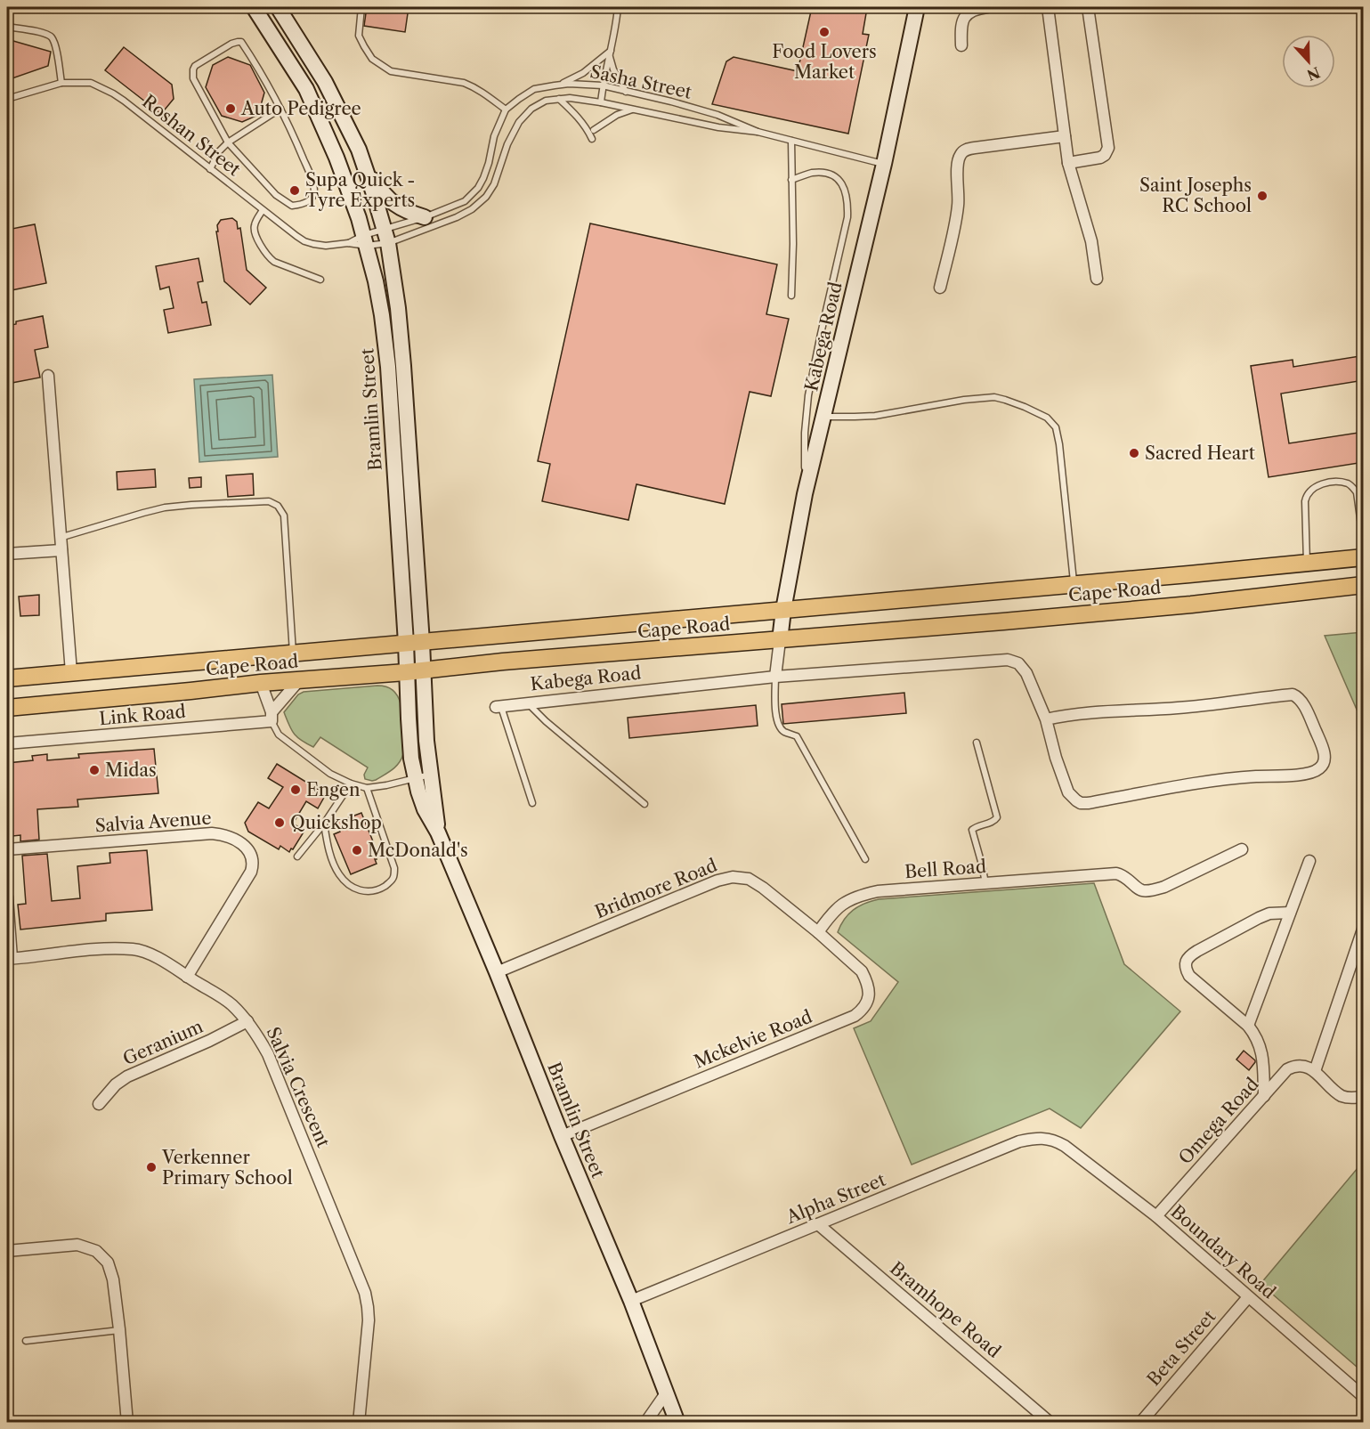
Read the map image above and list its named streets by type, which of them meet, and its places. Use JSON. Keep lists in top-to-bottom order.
{
  "streets": {
    "main road": ["Cape Road"],
    "street": [
      "Kabega Road",
      "Bramlin Street",
      "Link Road",
      "Salvia Avenue",
      "Bell Road",
      "Bridmore Road",
      "Mckelvie Road",
      "Geranium",
      "Salvia Crescent",
      "Omega Road",
      "Alpha Street",
      "Boundary Road",
      "Bramhope Road",
      "Beta Street"
    ],
    "lane": ["Sasha Street", "Roshan Street"]
  },
  "crossings": [
    ["Sasha Street", "Roshan Street"],
    ["Sasha Street", "Kabega Road"],
    ["Sasha Street", "Bramlin Street"],
    ["Roshan Street", "Bramlin Street"],
    ["Kabega Road", "Cape Road"],
    ["Bramlin Street", "Cape Road"],
    ["Bramlin Street", "Bridmore Road"],
    ["Bramlin Street", "Mckelvie Road"],
    ["Bramlin Street", "Alpha Street"],
    ["Salvia Avenue", "Salvia Crescent"],
    ["Bell Road", "Bridmore Road"],
    ["Bell Road", "Mckelvie Road"],
    ["Bridmore Road", "Mckelvie Road"],
    ["Geranium", "Salvia Crescent"],
    ["Omega Road", "Boundary Road"],
    ["Alpha Street", "Boundary Road"],
    ["Alpha Street", "Bramhope Road"],
    ["Boundary Road", "Beta Street"]
  ],
  "places": [
    "Food Lovers Market",
    "Auto Pedigree",
    "Supa Quick - Tyre Experts",
    "Saint Josephs RC School",
    "Sacred Heart",
    "Midas",
    "Engen",
    "Quickshop",
    "McDonald's",
    "Verkenner Primary School"
  ],
  "north": "bottom"
}
